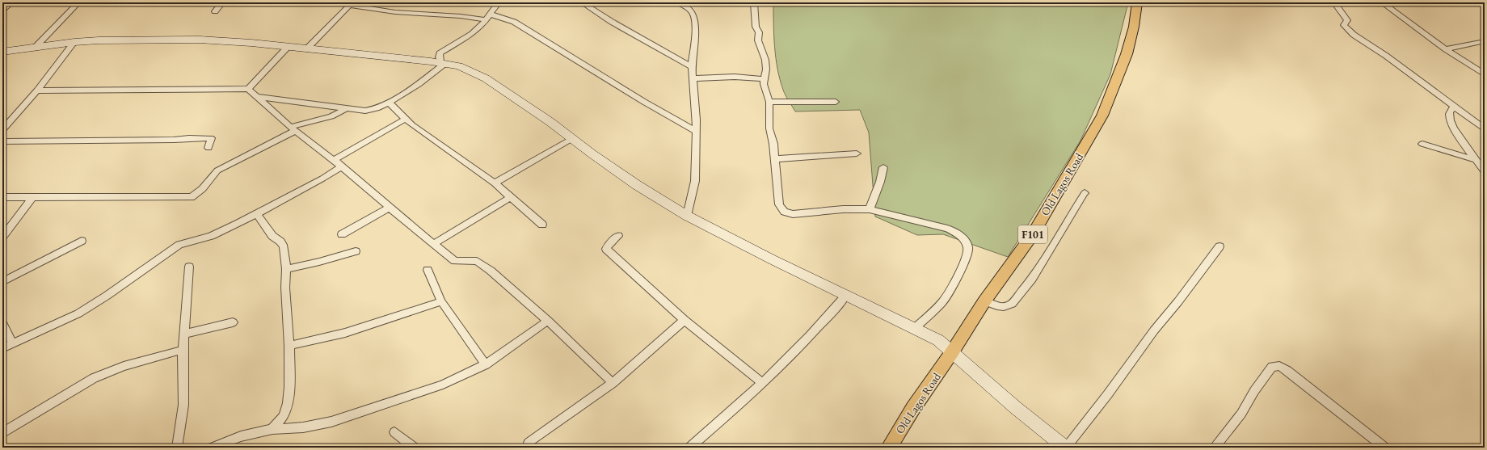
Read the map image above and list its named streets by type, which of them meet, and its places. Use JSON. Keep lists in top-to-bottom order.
{
  "streets": {
    "main road": ["Old Lagos Road", "F101"]
  }
}
